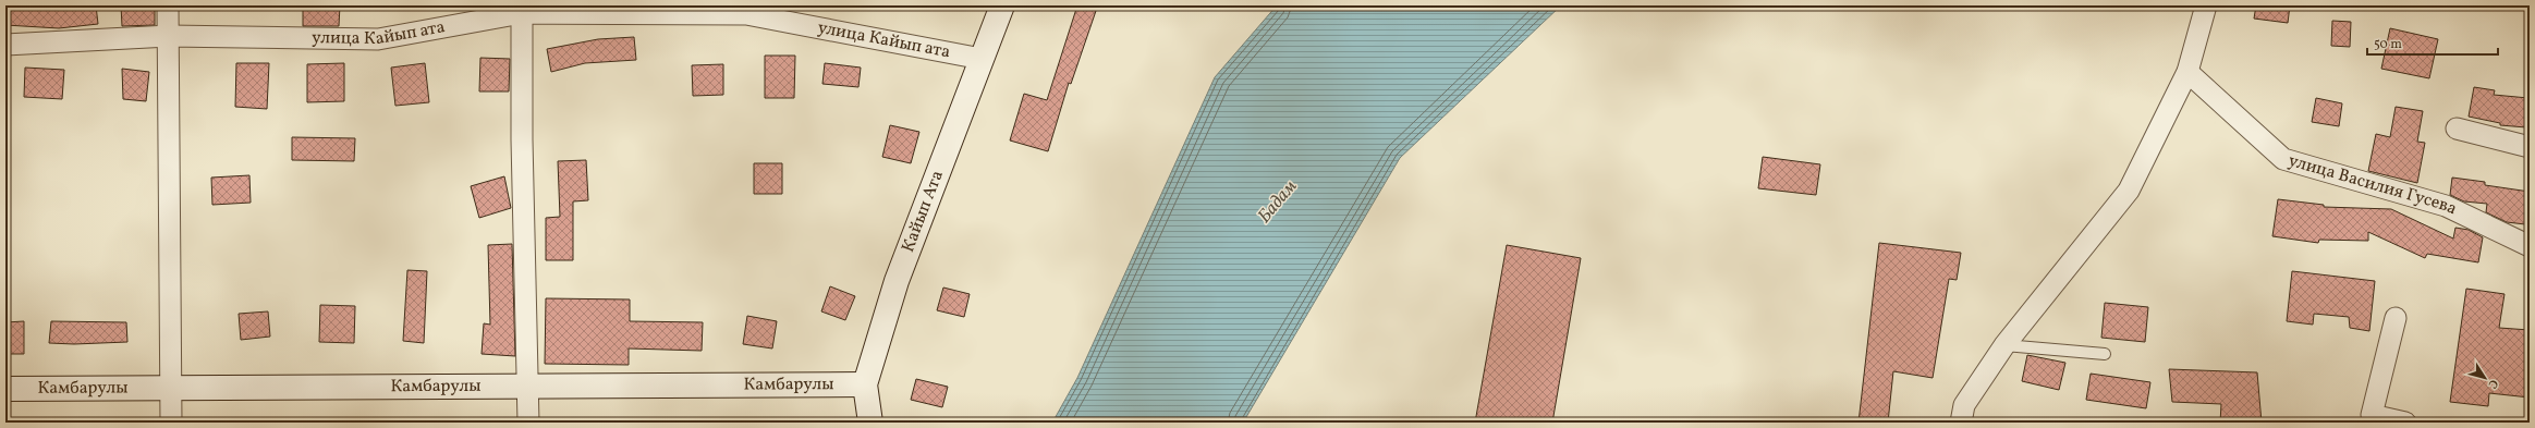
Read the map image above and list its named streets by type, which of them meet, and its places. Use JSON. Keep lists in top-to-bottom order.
{
  "streets": {
    "street": [
      "улица Кайып ата",
      "улица Василия Гусева",
      "Кайып Ата",
      "Камбарулы"
    ]
  },
  "crossings": [
    ["улица Кайып ата", "Кайып Ата"],
    ["Кайып Ата", "Камбарулы"]
  ],
  "water": ["Бадам"],
  "scale_bar": "50 m",
  "north": "bottom right"
}
